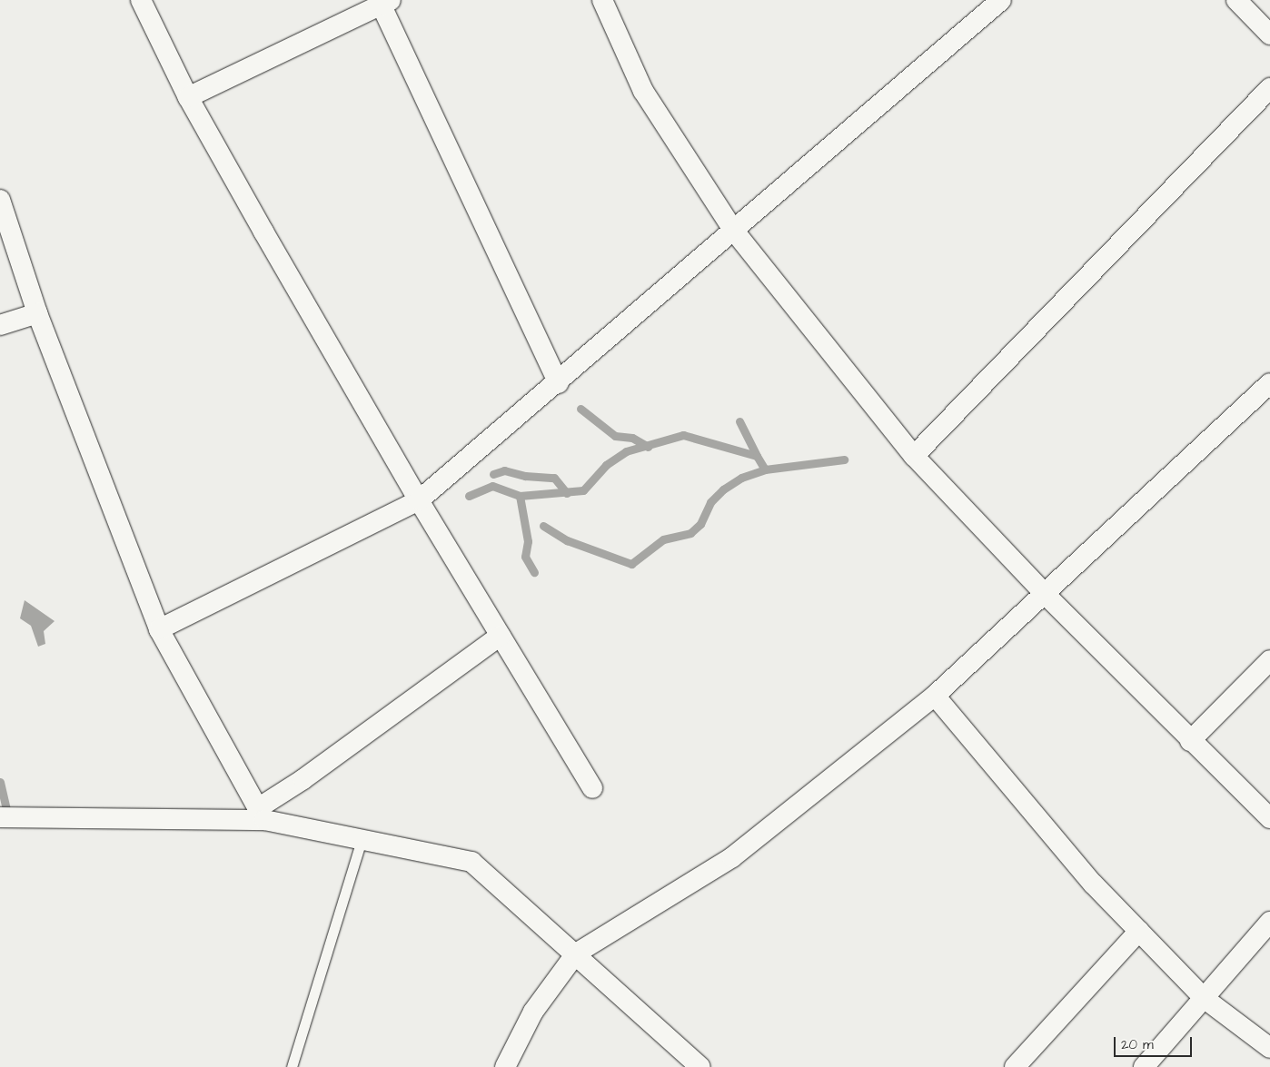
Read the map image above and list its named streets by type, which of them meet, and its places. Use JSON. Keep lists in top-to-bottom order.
{
  "scale_bar": "20 m"
}
